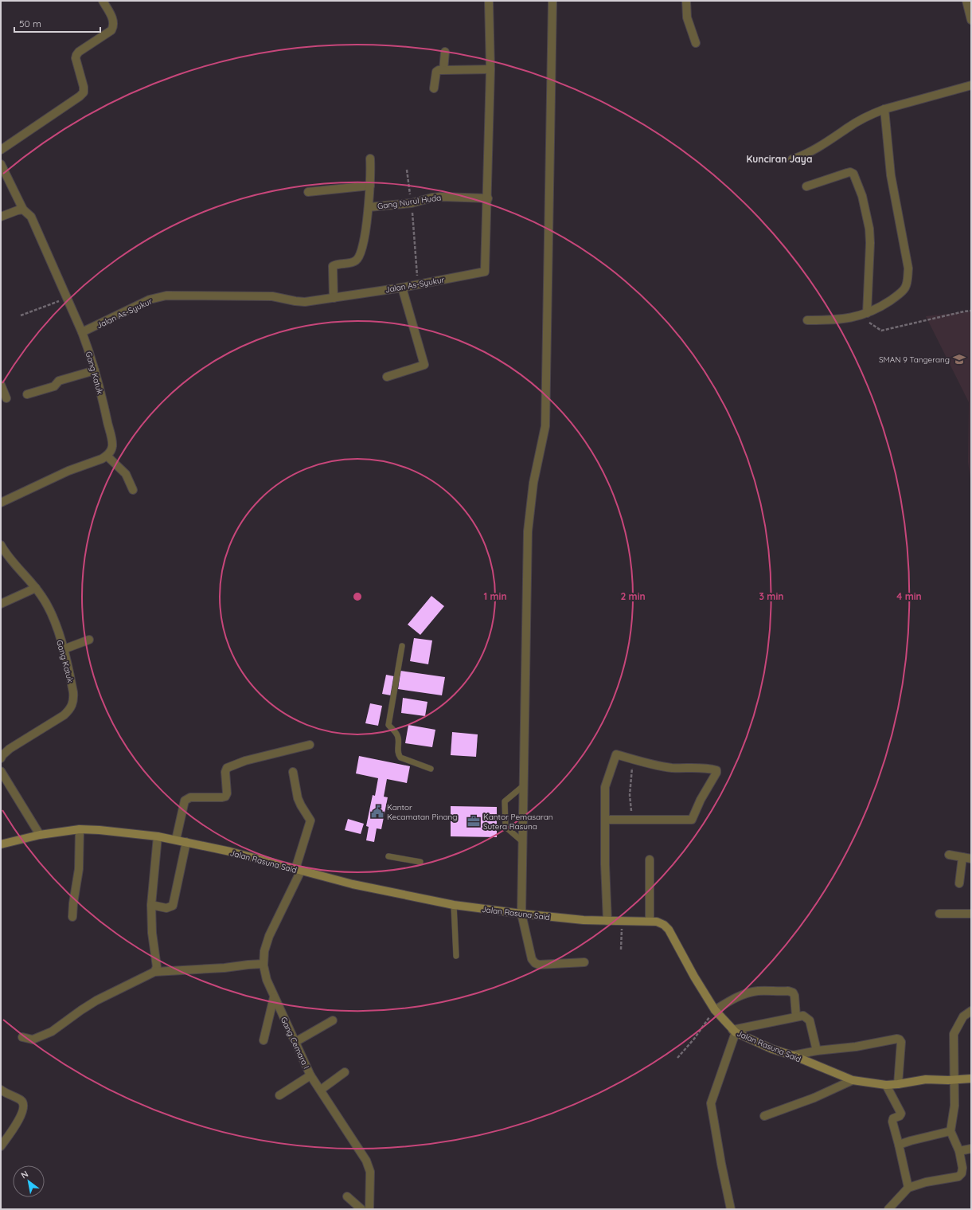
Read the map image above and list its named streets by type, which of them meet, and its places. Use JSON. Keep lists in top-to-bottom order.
{
  "streets": {
    "main road": ["Jalan Rasuna Said"],
    "street": [
      "Gang Nurul Huda",
      "Jalan As-Syukur",
      "Gang Katuk",
      "Gang Cemara I"
    ]
  },
  "crossings": [
    ["Gang Nurul Huda", "Jalan As-Syukur"],
    ["Jalan As-Syukur", "Gang Katuk"],
    ["Jalan Rasuna Said", "Gang Cemara I"]
  ],
  "districts": ["Kunciran Jaya"],
  "places": {
    "school or university": ["SMAN 9 Tangerang"],
    "public building": ["Kantor Kecamatan Pinang"],
    "office": ["Kantor Pemasaran Sutera Rasuna"]
  },
  "scale_bar": "50 m",
  "north": "top left",
  "rings": [
    "1 min",
    "2 min",
    "3 min",
    "4 min"
  ]
}
